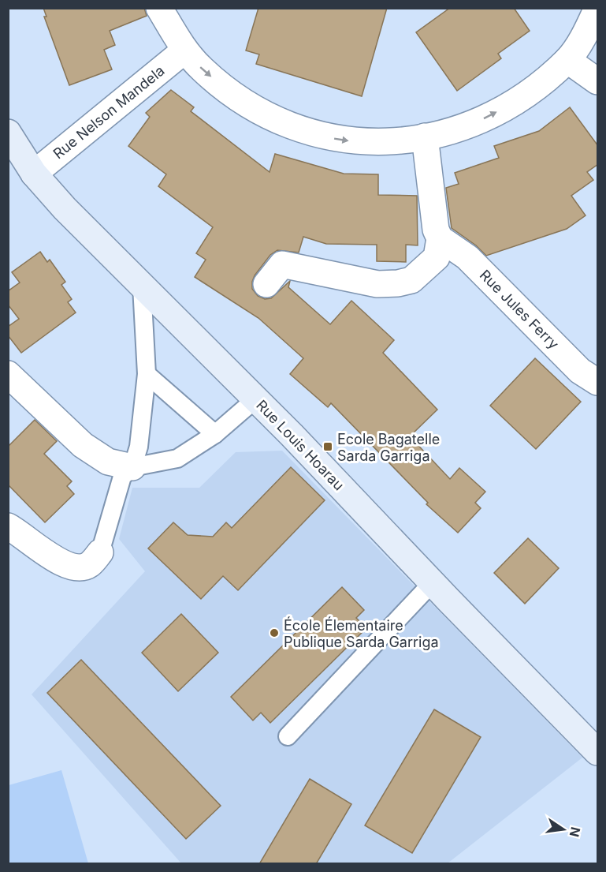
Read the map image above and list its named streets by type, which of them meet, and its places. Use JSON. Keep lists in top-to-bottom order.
{
  "streets": {
    "main road": ["Rue Louis Hoarau"],
    "street": ["Rue Nelson Mandela", "Rue Jules Ferry"]
  },
  "crossings": [
    ["Rue Nelson Mandela", "Rue Louis Hoarau"]
  ],
  "places": {
    "transit": ["Ecole Bagatelle Sarda Garriga"],
    "other": ["École Élementaire Publique Sarda Garriga"]
  },
  "north": "right"
}
